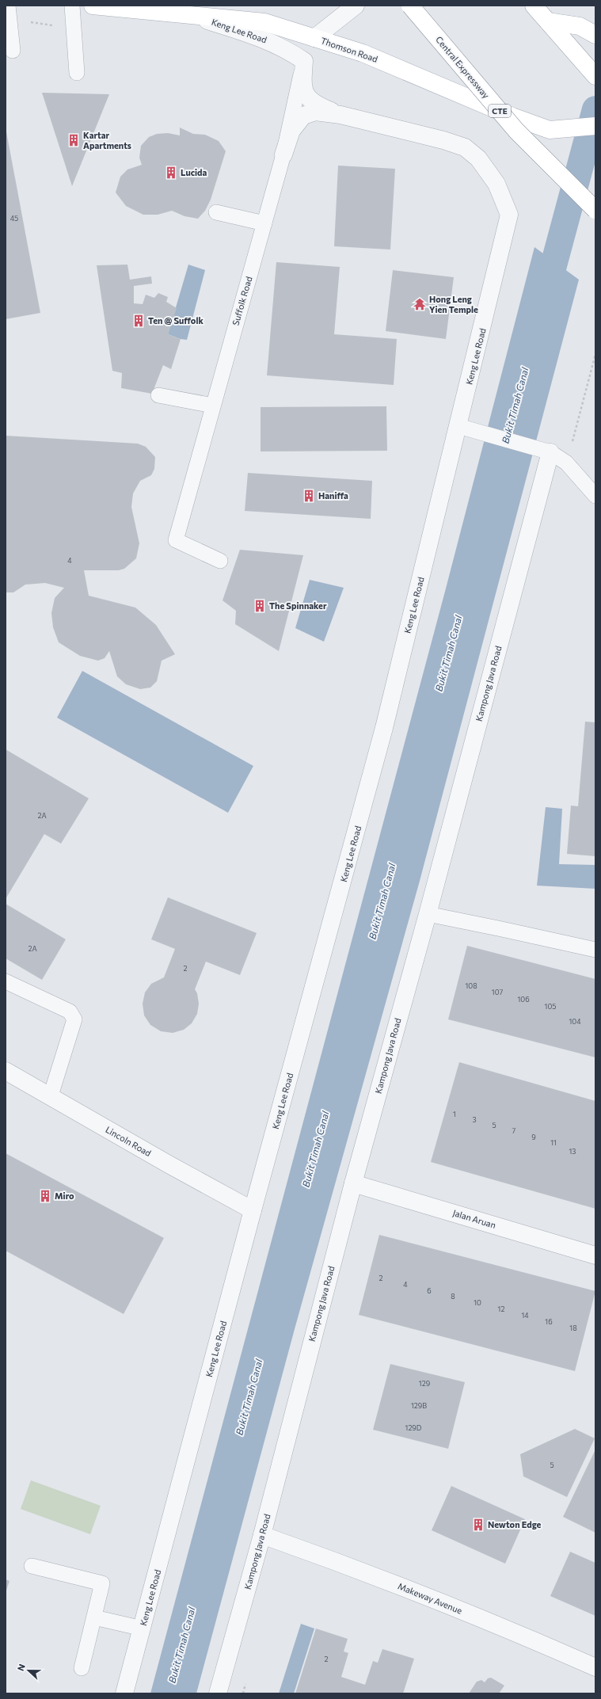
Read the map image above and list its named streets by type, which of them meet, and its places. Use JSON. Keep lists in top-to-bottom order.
{
  "streets": {
    "main road": ["Thomson Road", "Central Expressway", "CTE"],
    "street": [
      "Keng Lee Road",
      "Kampong Java Road",
      "Lincoln Road",
      "Jalan Aruan",
      "Makeway Avenue"
    ],
    "lane": ["Suffolk Road"]
  },
  "crossings": [
    ["Keng Lee Road", "Thomson Road"],
    ["Keng Lee Road", "Suffolk Road"],
    ["Keng Lee Road", "Lincoln Road"],
    ["Kampong Java Road", "Jalan Aruan"],
    ["Kampong Java Road", "Makeway Avenue"]
  ],
  "water": ["Bukit Timah Canal"],
  "places": {
    "building": [
      "Kartar Apartments",
      "Lucida",
      "Ten @ Suffolk",
      "Haniffa",
      "The Spinnaker",
      "Miro",
      "Newton Edge"
    ],
    "temple": ["Hong Leng Yien Temple"]
  },
  "house_numbers": [
    "45",
    "4",
    "2A",
    "2A",
    "2",
    "108",
    "107",
    "106",
    "105",
    "104",
    "1",
    "3",
    "5",
    "7",
    "9",
    "11",
    "13",
    "2",
    "4",
    "6",
    "8",
    "10",
    "12",
    "14",
    "16",
    "18",
    "129",
    "129B",
    "129D",
    "5",
    "2"
  ],
  "north": "left"
}
